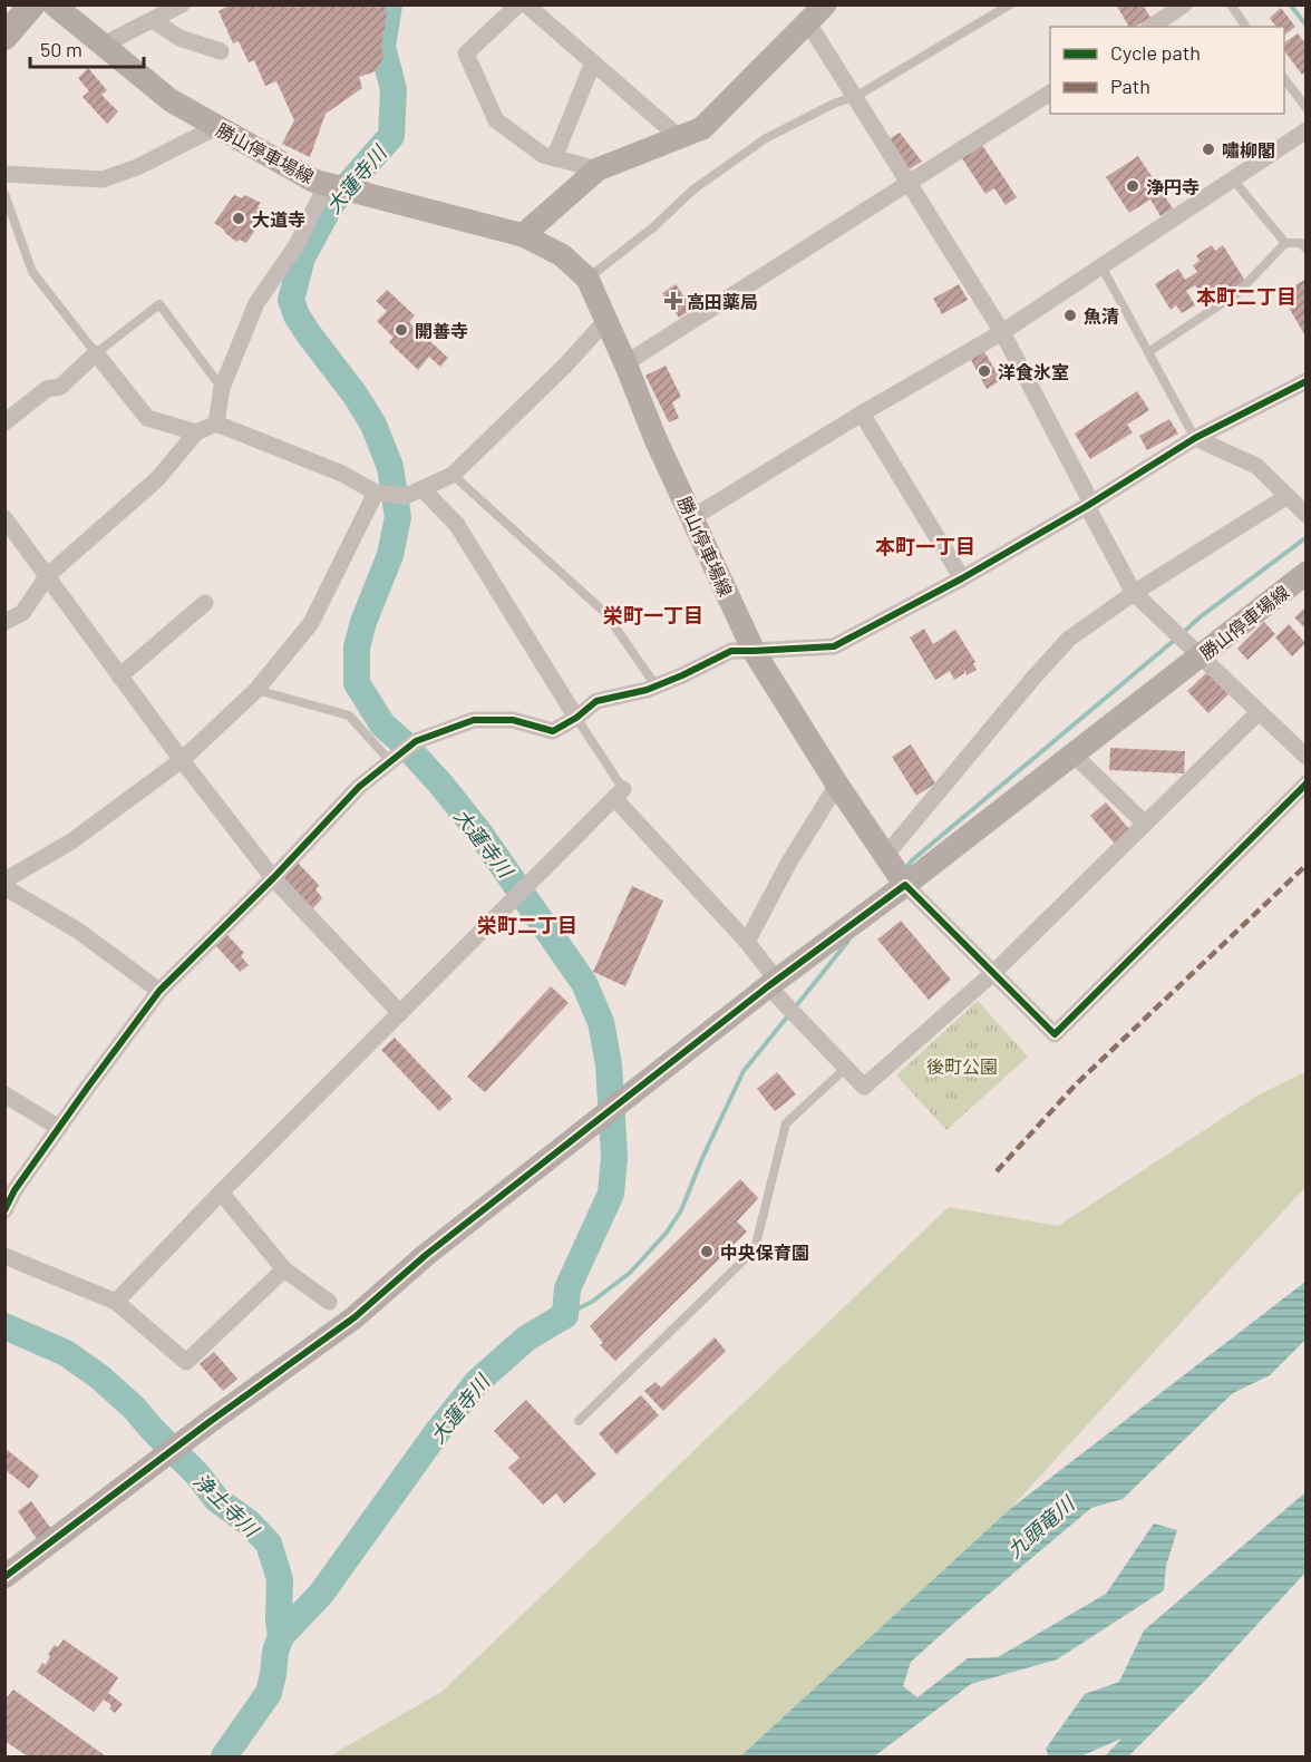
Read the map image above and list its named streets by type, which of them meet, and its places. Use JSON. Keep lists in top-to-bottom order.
{
  "streets": {
    "main road": ["勝山停車場線"]
  },
  "districts": [
    "本町二丁目",
    "本町一丁目",
    "栄町一丁目",
    "栄町二丁目"
  ],
  "water": ["大蓮寺川", "浄土寺川", "九頭竜川"],
  "parks": ["後町公園"],
  "places": {
    "other": [
      "嘯柳閣",
      "浄円寺",
      "大道寺",
      "魚清",
      "開善寺",
      "洋食氷室",
      "中央保育園"
    ],
    "health": ["高田薬局"]
  },
  "legend": ["Cycle path", "Path"],
  "scale_bar": "50 m"
}
